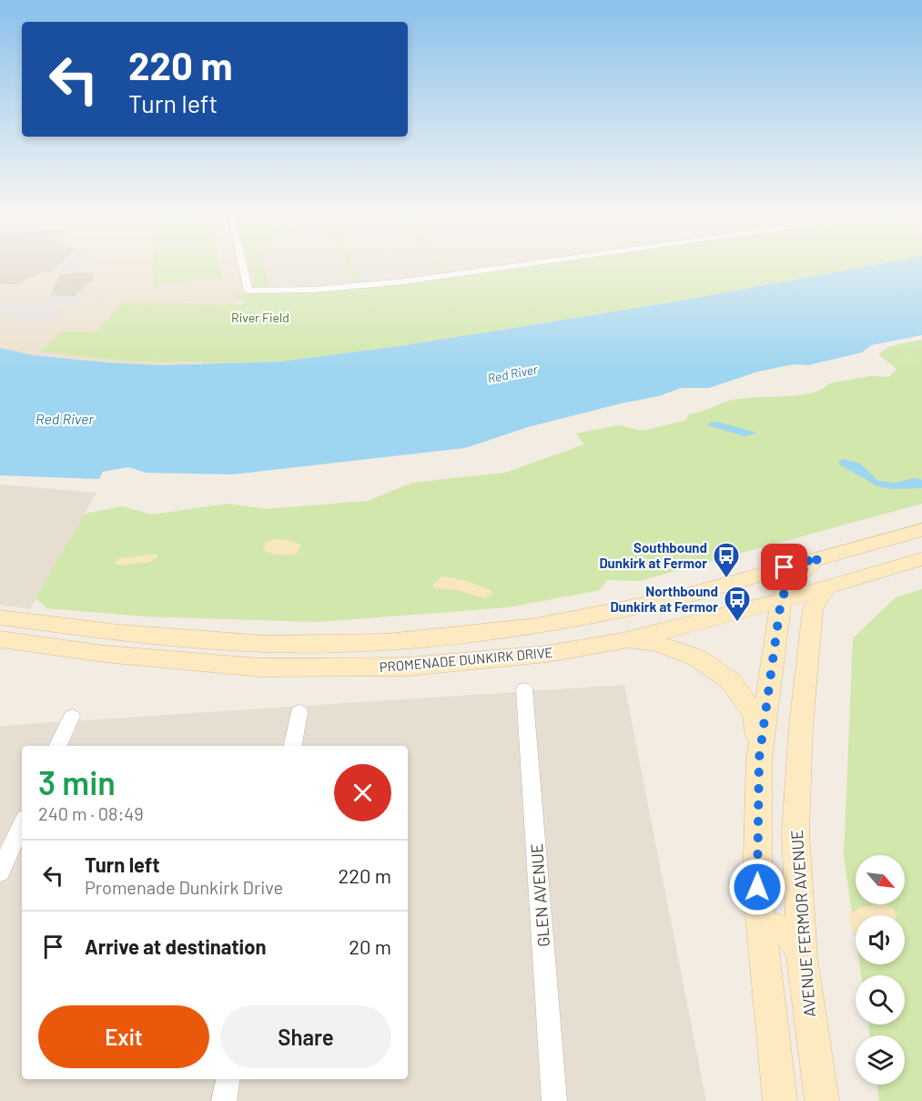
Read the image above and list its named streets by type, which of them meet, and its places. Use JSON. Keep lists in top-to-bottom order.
{
  "streets": {
    "main road": ["PROMENADE DUNKIRK DRIVE", "AVENUE FERMOR AVENUE"],
    "street": ["GLEN AVENUE"]
  },
  "crossings": [
    ["PROMENADE DUNKIRK DRIVE", "AVENUE FERMOR AVENUE"]
  ],
  "water": ["Red River"],
  "parks": ["River Field"],
  "places": {
    "bus stop": ["Southbound Dunkirk at Fermor", "Northbound Dunkirk at Fermor"]
  },
  "north": "bottom right",
  "page": {
    "turn": ["220 m", "Turn left"],
    "heading": ["3 min", "240 m · 08:49"],
    "list": [
      {
        "name": "Turn left",
        "note": "Promenade Dunkirk Drive",
        "value": "220 m"
      },
      {
        "name": "Arrive at destination",
        "value": "20 m"
      }
    ],
    "buttons": ["Exit", "Share"]
  }
}
